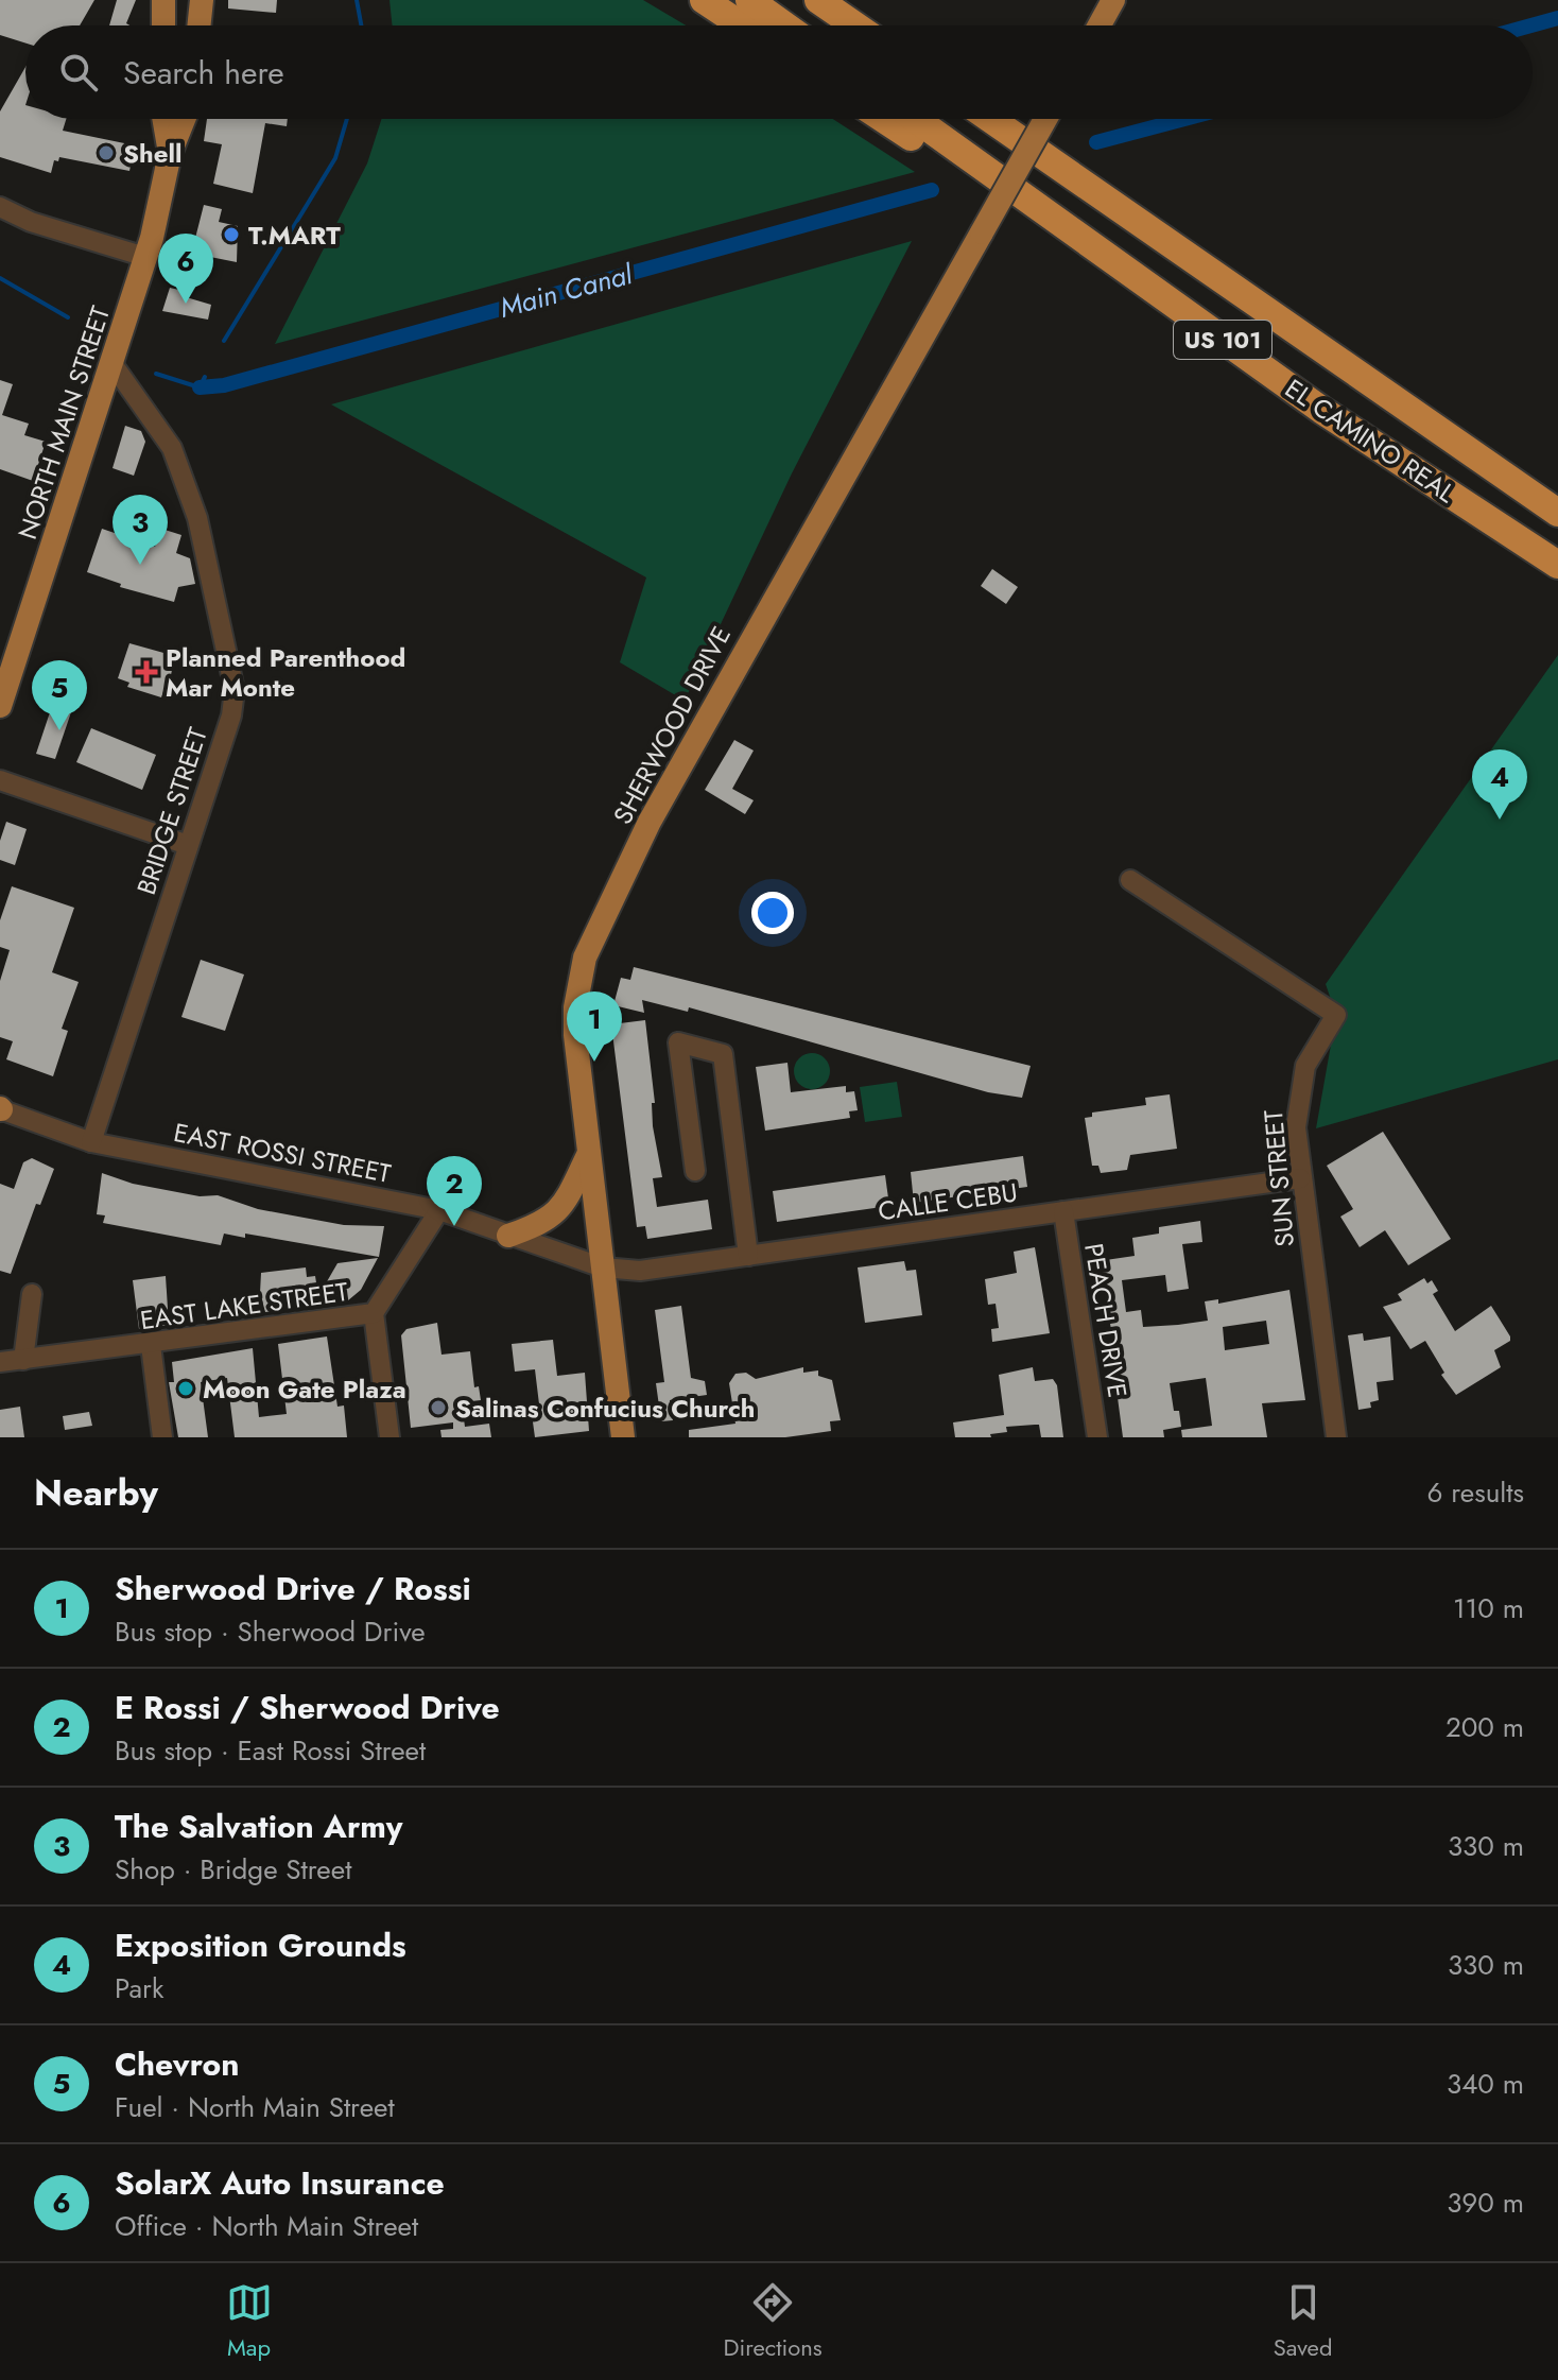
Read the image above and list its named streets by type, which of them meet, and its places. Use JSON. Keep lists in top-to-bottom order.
{
  "streets": {
    "highway": ["US 101", "EL CAMINO REAL"],
    "main road": ["NORTH MAIN STREET", "SHERWOOD DRIVE"],
    "street": [
      "BRIDGE STREET",
      "EAST ROSSI STREET",
      "SUN STREET",
      "CALLE CEBU",
      "EAST LAKE STREET",
      "PEACH DRIVE"
    ]
  },
  "crossings": [
    ["NORTH MAIN STREET", "BRIDGE STREET"],
    ["SHERWOOD DRIVE", "EAST ROSSI STREET"],
    ["SHERWOOD DRIVE", "CALLE CEBU"],
    ["BRIDGE STREET", "EAST ROSSI STREET"],
    ["EAST ROSSI STREET", "CALLE CEBU"],
    ["EAST ROSSI STREET", "EAST LAKE STREET"],
    ["SUN STREET", "CALLE CEBU"],
    ["CALLE CEBU", "PEACH DRIVE"]
  ],
  "water": ["Main Canal"],
  "places": {
    "other": [
      "Shell",
      "T.MART",
      "Moon Gate Plaza",
      "Salinas Confucius Church"
    ],
    "health": ["Planned Parenthood Mar Monte"]
  },
  "page": {
    "search": "Search here",
    "pins": [
      "6",
      "3",
      "5",
      "4",
      "1",
      "2"
    ],
    "heading": ["Nearby", "6 results"],
    "list": [
      {
        "mark": "1",
        "name": "Sherwood Drive / Rossi",
        "note": "Bus stop · Sherwood Drive",
        "value": "110 m"
      },
      {
        "mark": "2",
        "name": "E Rossi / Sherwood Drive",
        "note": "Bus stop · East Rossi Street",
        "value": "200 m"
      },
      {
        "mark": "3",
        "name": "The Salvation Army",
        "note": "Shop · Bridge Street",
        "value": "330 m"
      },
      {
        "mark": "4",
        "name": "Exposition Grounds",
        "note": "Park",
        "value": "330 m"
      },
      {
        "mark": "5",
        "name": "Chevron",
        "note": "Fuel · North Main Street",
        "value": "340 m"
      },
      {
        "mark": "6",
        "name": "SolarX Auto Insurance",
        "note": "Office · North Main Street",
        "value": "390 m"
      }
    ],
    "nav": ["Map", "Directions", "Saved"]
  }
}
